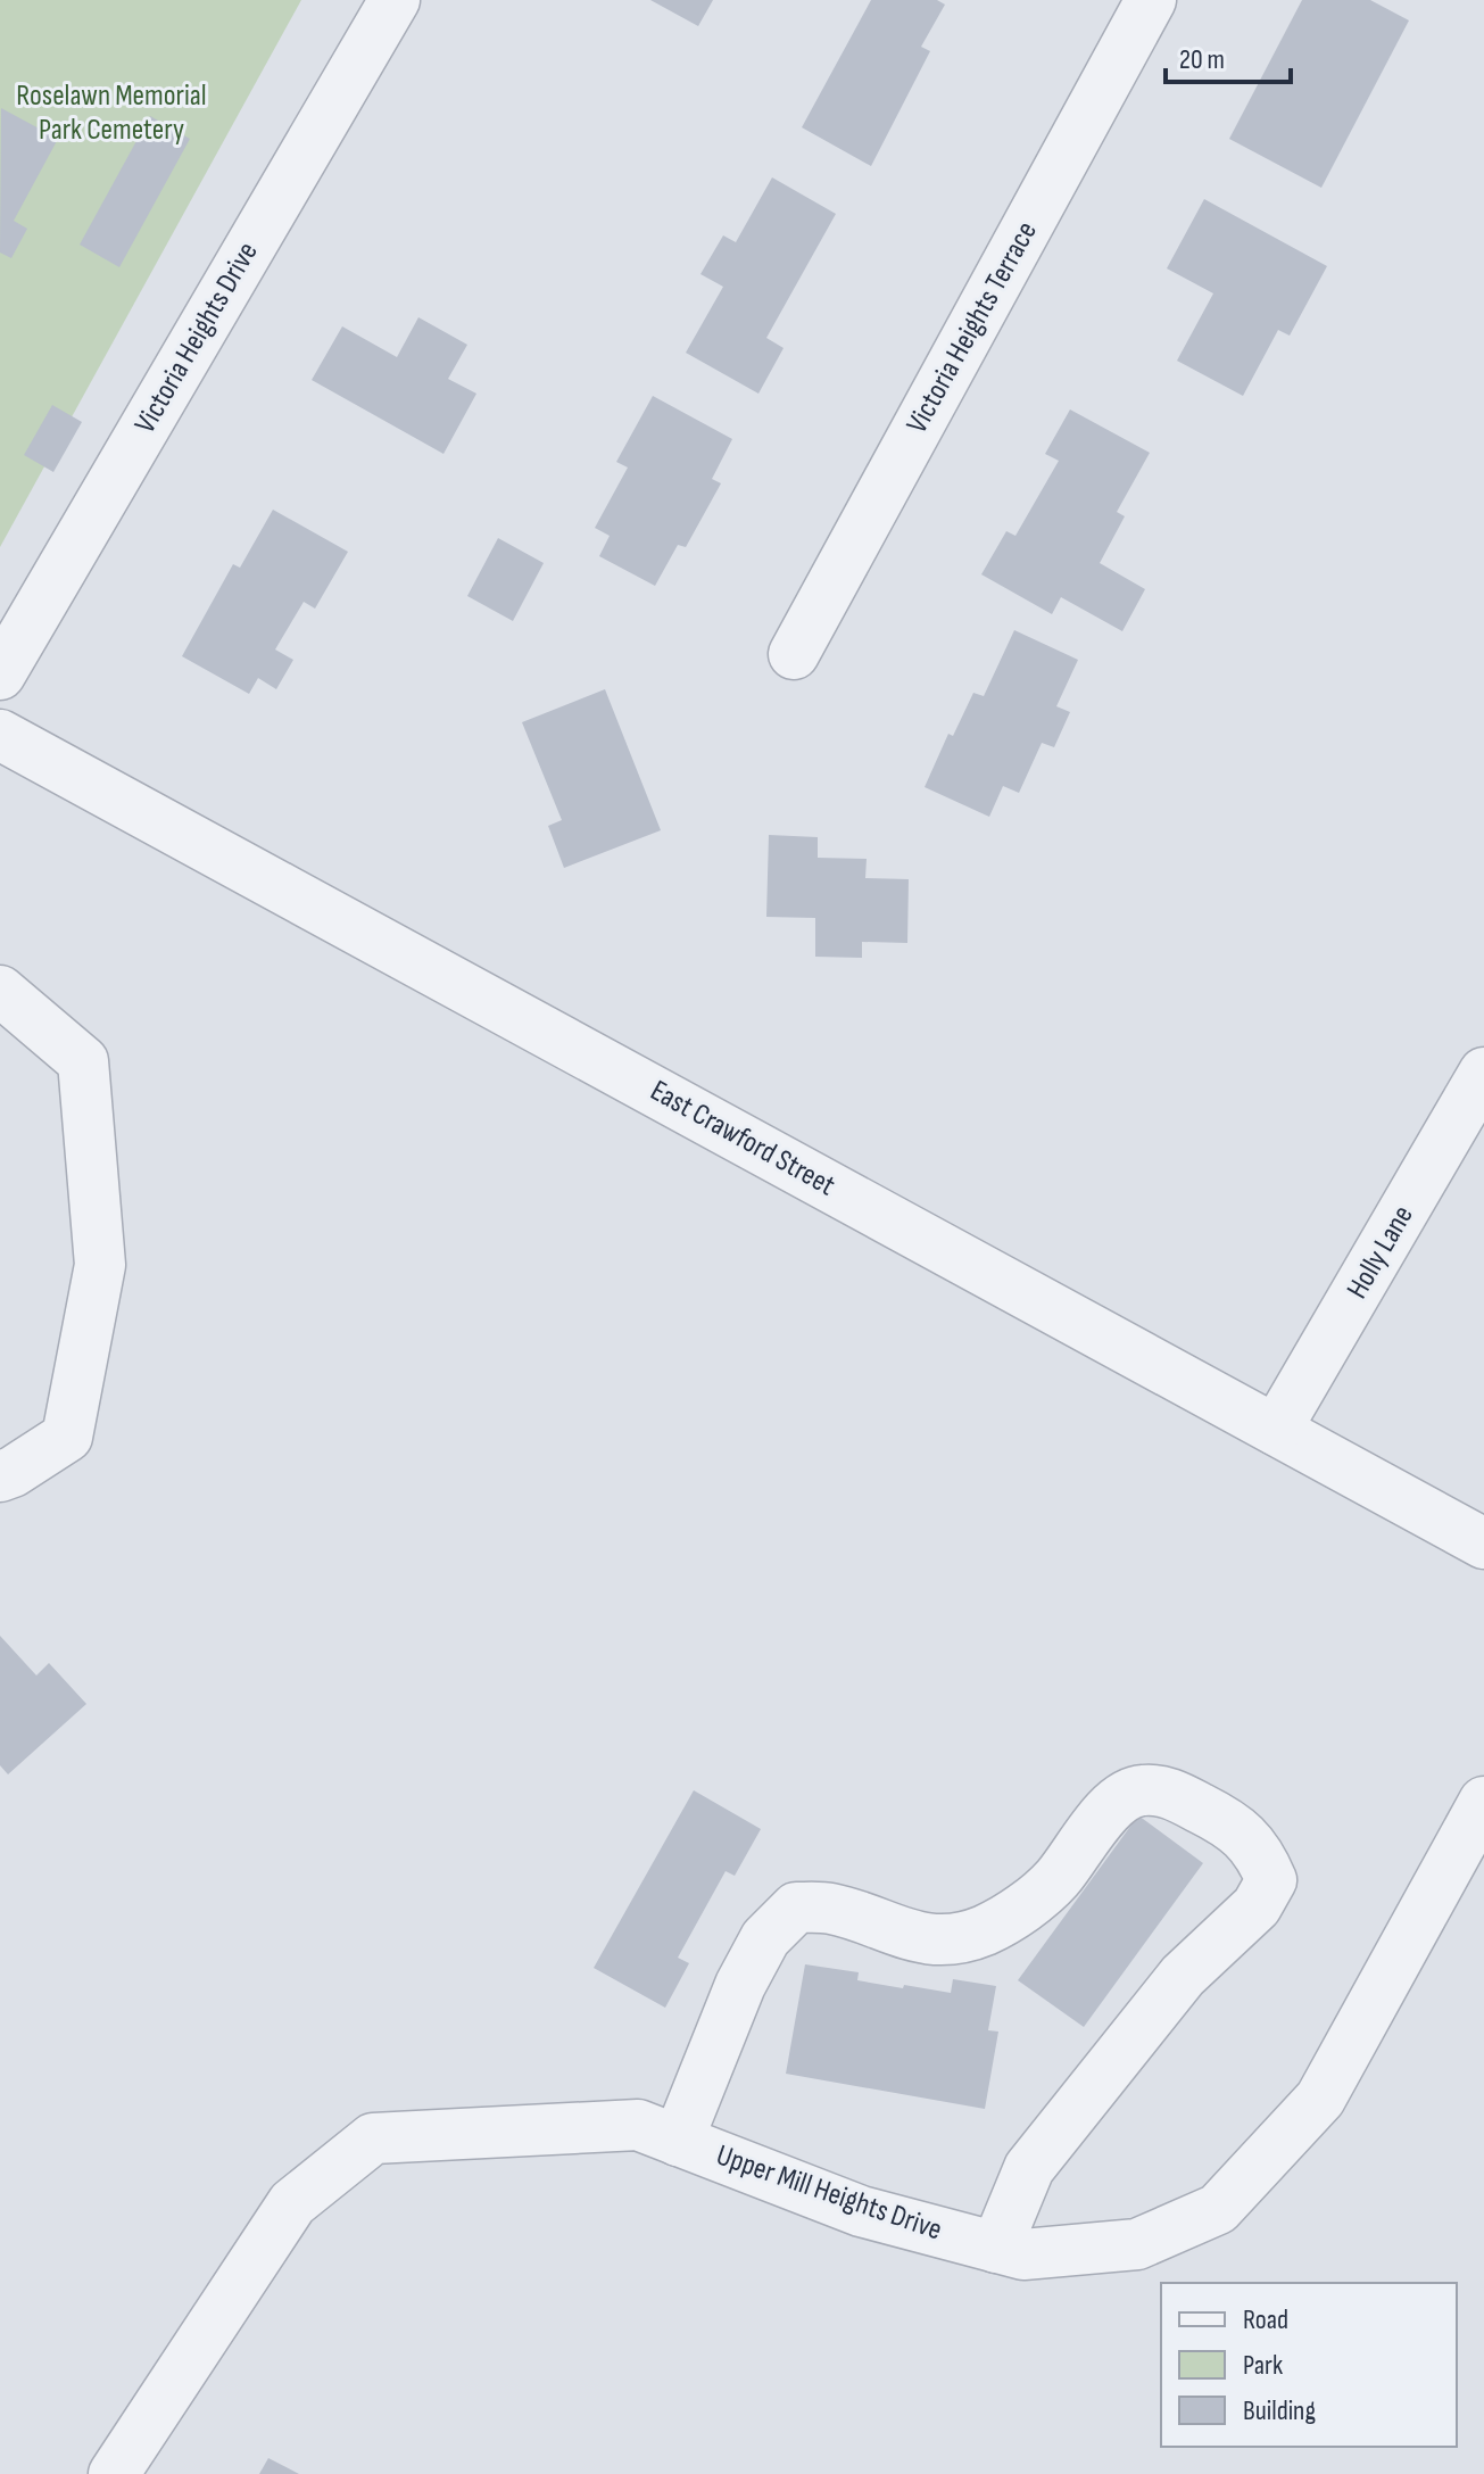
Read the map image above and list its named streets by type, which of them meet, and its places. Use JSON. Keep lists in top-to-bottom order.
{
  "streets": {
    "street": [
      "Victoria Heights Terrace",
      "Victoria Heights Drive",
      "East Crawford Street",
      "Holly Lane",
      "Upper Mill Heights Drive"
    ]
  },
  "crossings": [
    ["East Crawford Street", "Holly Lane"]
  ],
  "parks": ["Roselawn Memorial Park Cemetery"],
  "legend": ["Road", "Park", "Building"],
  "scale_bar": "20 m"
}
